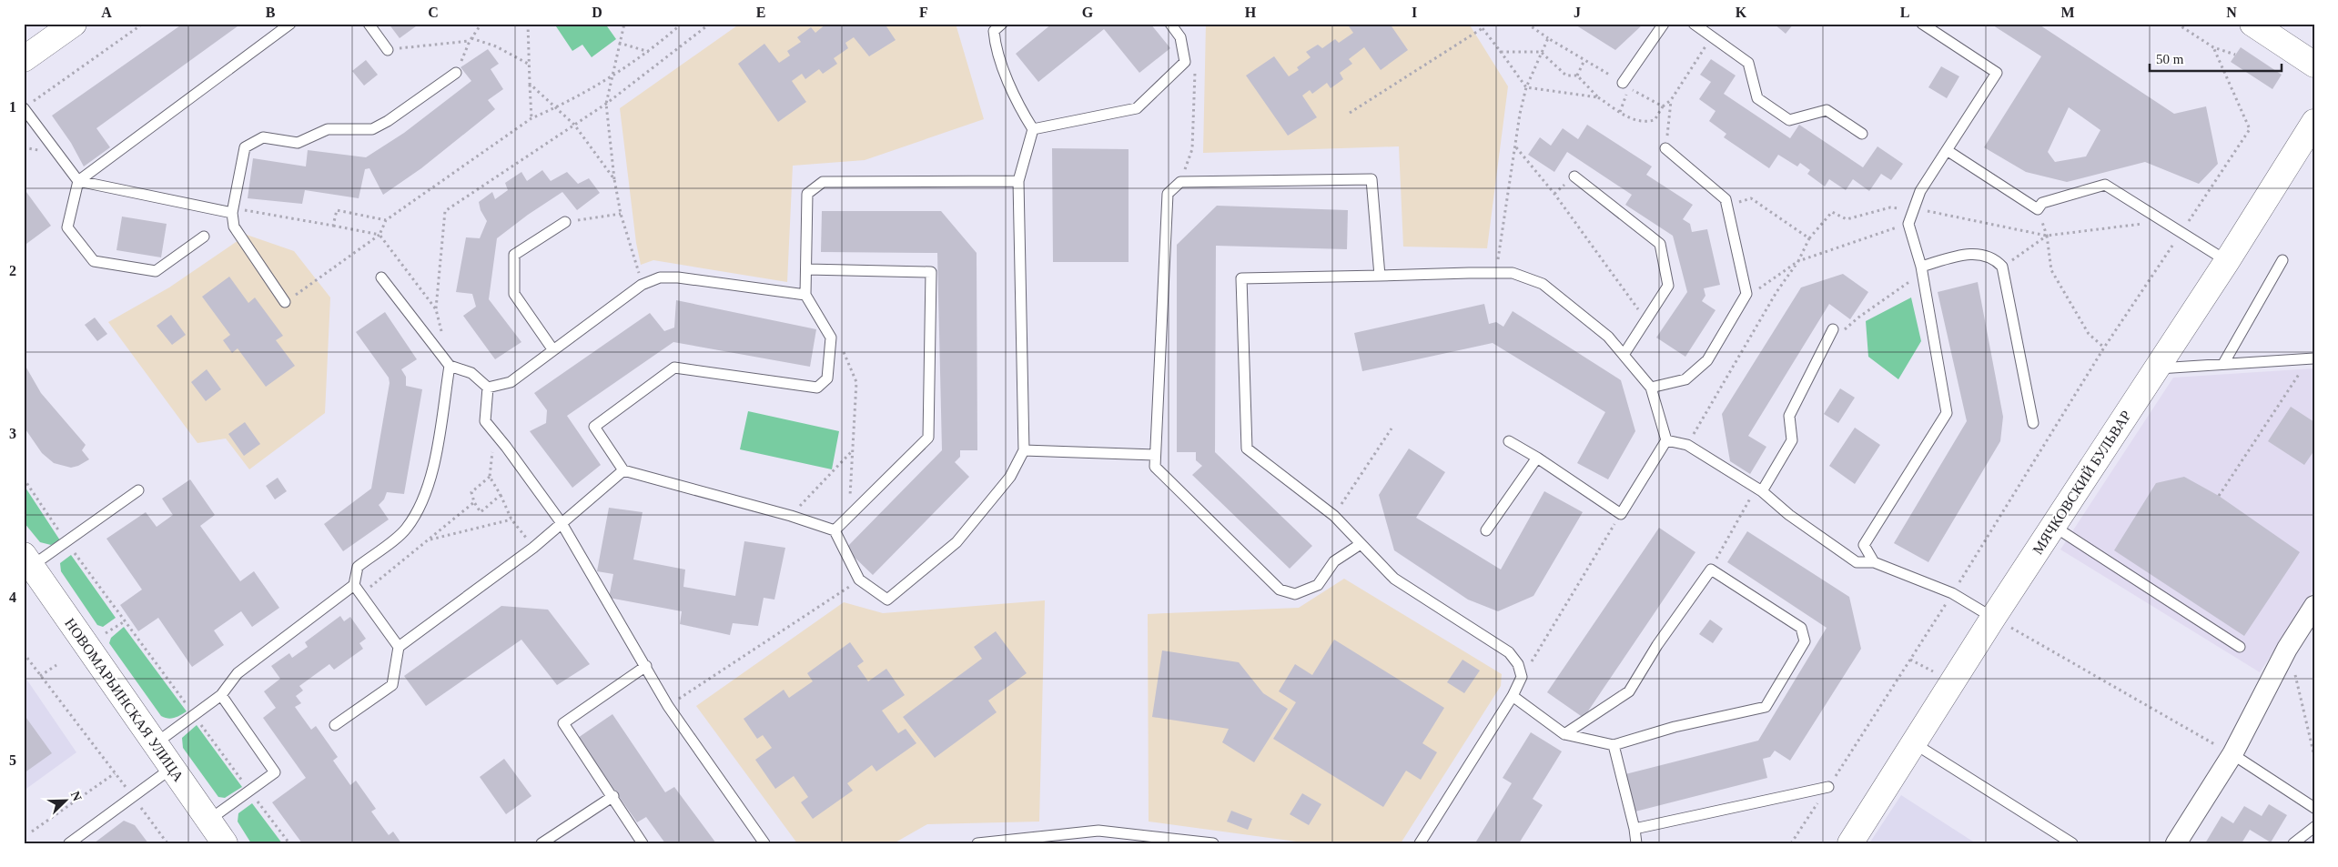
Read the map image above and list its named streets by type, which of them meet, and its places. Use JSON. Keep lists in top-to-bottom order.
{
  "streets": {
    "street": ["МЯЧКОВСКИЙ БУЛЬВАР", "НОВОМАРЬИНСКАЯ УЛИЦА"]
  },
  "scale_bar": "50 m",
  "north": "top right",
  "grid": {
    "columns": [
      "A",
      "B",
      "C",
      "D",
      "E",
      "F",
      "G",
      "H",
      "I",
      "J",
      "K",
      "L",
      "M",
      "N"
    ],
    "rows": [
      "1",
      "2",
      "3",
      "4",
      "5"
    ]
  }
}
